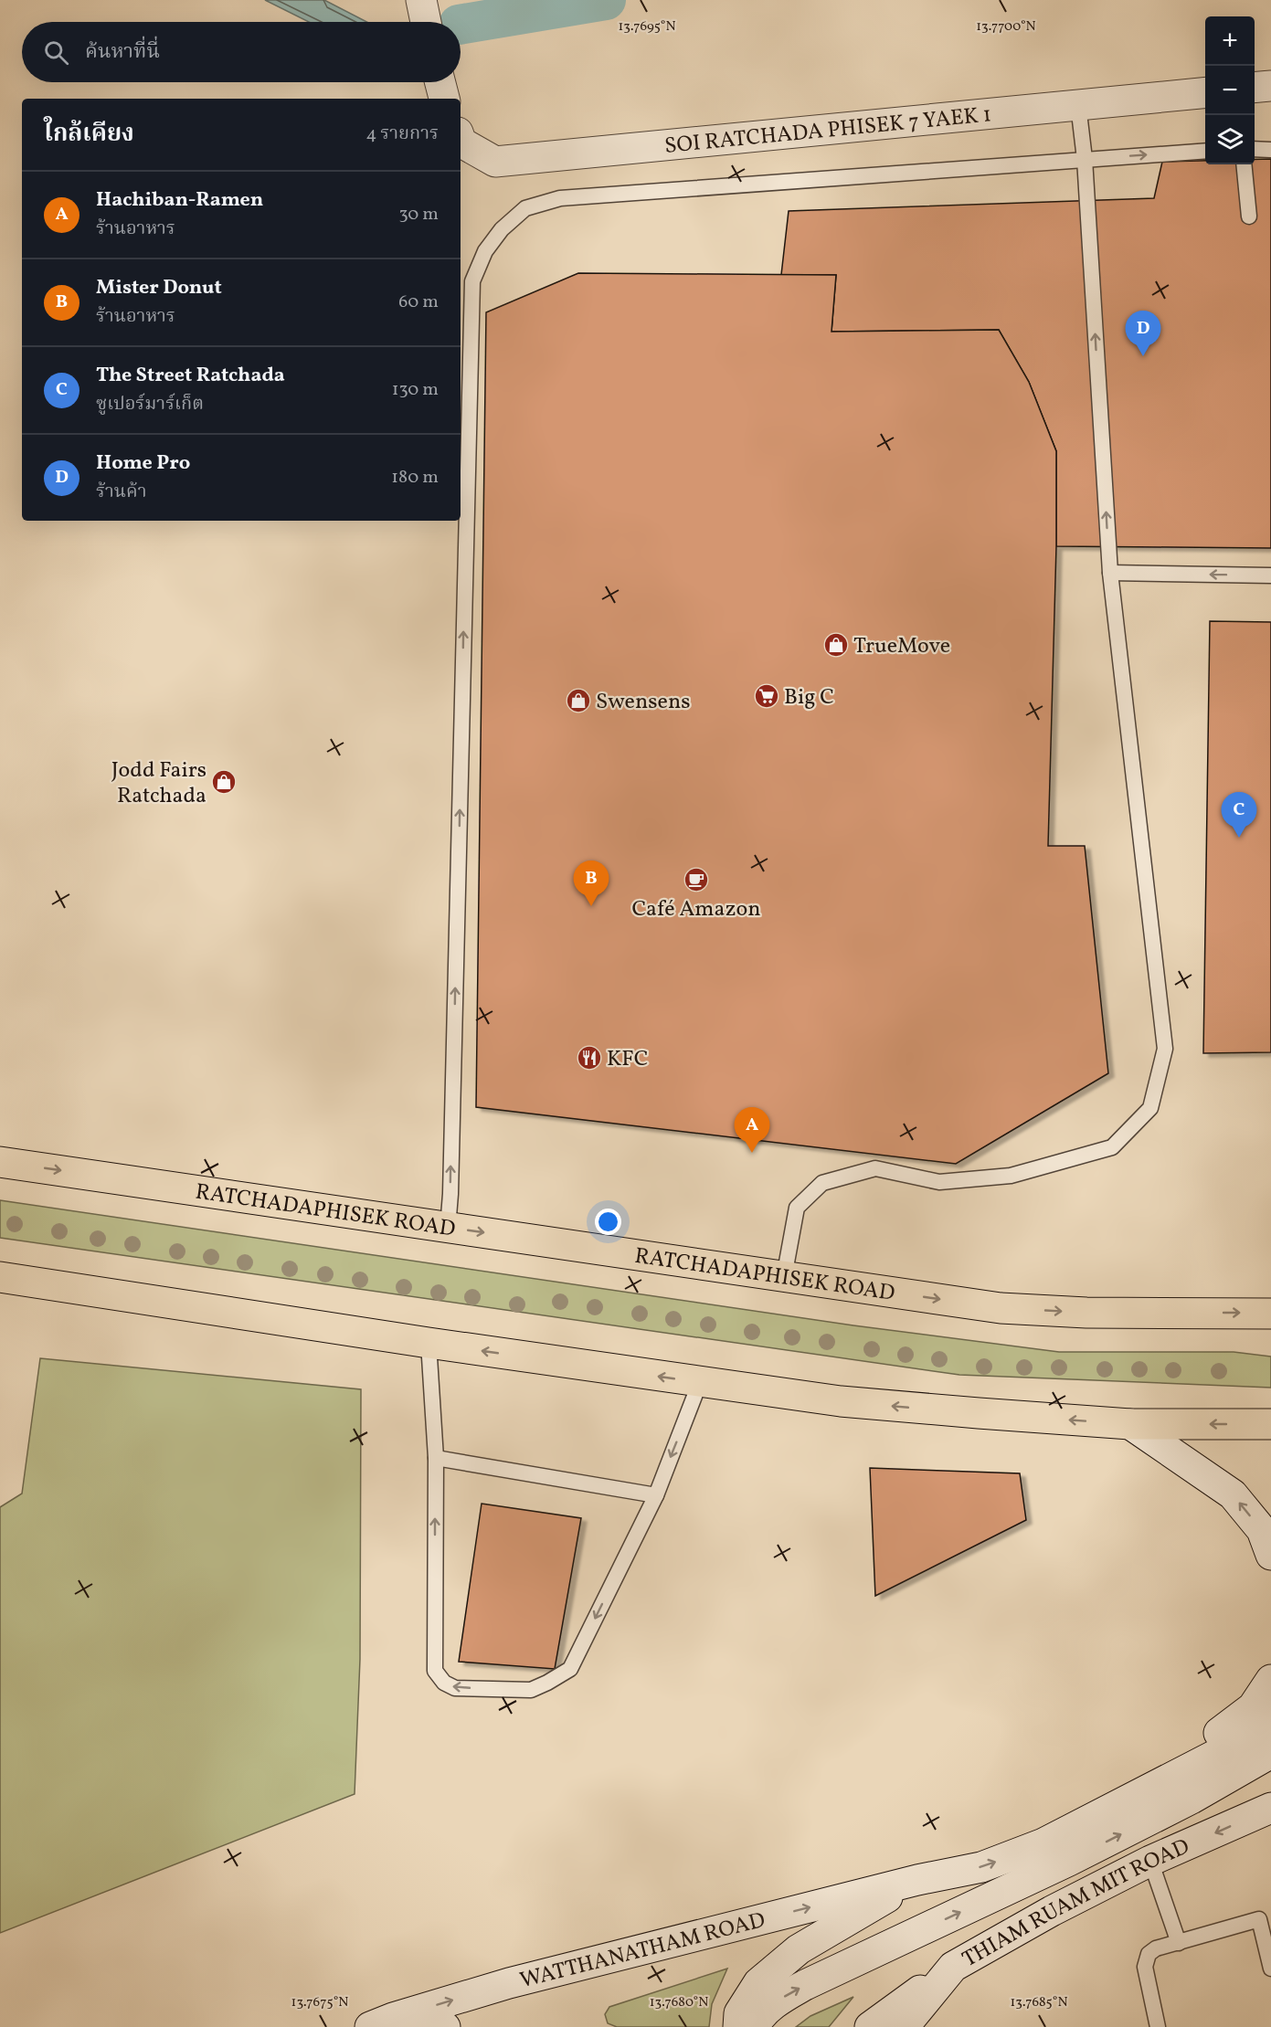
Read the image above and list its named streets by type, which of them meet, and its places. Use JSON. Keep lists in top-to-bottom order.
{
  "streets": {
    "main road": ["RATCHADAPHISEK ROAD"],
    "street": ["SOI RATCHADA PHISEK 7 YAEK 1", "THIAM RUAM MIT ROAD", "WATTHANATHAM ROAD"]
  },
  "places": {
    "shop": ["TrueMove", "Swensens", "Jodd Fairs Ratchada"],
    "supermarket": ["Big C"],
    "cafe": ["Café Amazon"],
    "restaurant": ["KFC"]
  },
  "page": {
    "map_buttons": ["+", "−"],
    "search": "ค้นหาที่นี่",
    "heading": ["ใกล้เคียง", "4 รายการ"],
    "list": [
      {
        "mark": "A",
        "name": "Hachiban-Ramen",
        "note": "ร้านอาหาร",
        "value": "30 m"
      },
      {
        "mark": "B",
        "name": "Mister Donut",
        "note": "ร้านอาหาร",
        "value": "60 m"
      },
      {
        "mark": "C",
        "name": "The Street Ratchada",
        "note": "ซูเปอร์มาร์เก็ต",
        "value": "130 m"
      },
      {
        "mark": "D",
        "name": "Home Pro",
        "note": "ร้านค้า",
        "value": "180 m"
      }
    ],
    "pins": [
      "D",
      "C",
      "B",
      "A"
    ]
  },
  "coordinates": [
    "13.7695°N",
    "13.7700°N",
    "13.7675°N",
    "13.7680°N",
    "13.7685°N"
  ]
}
